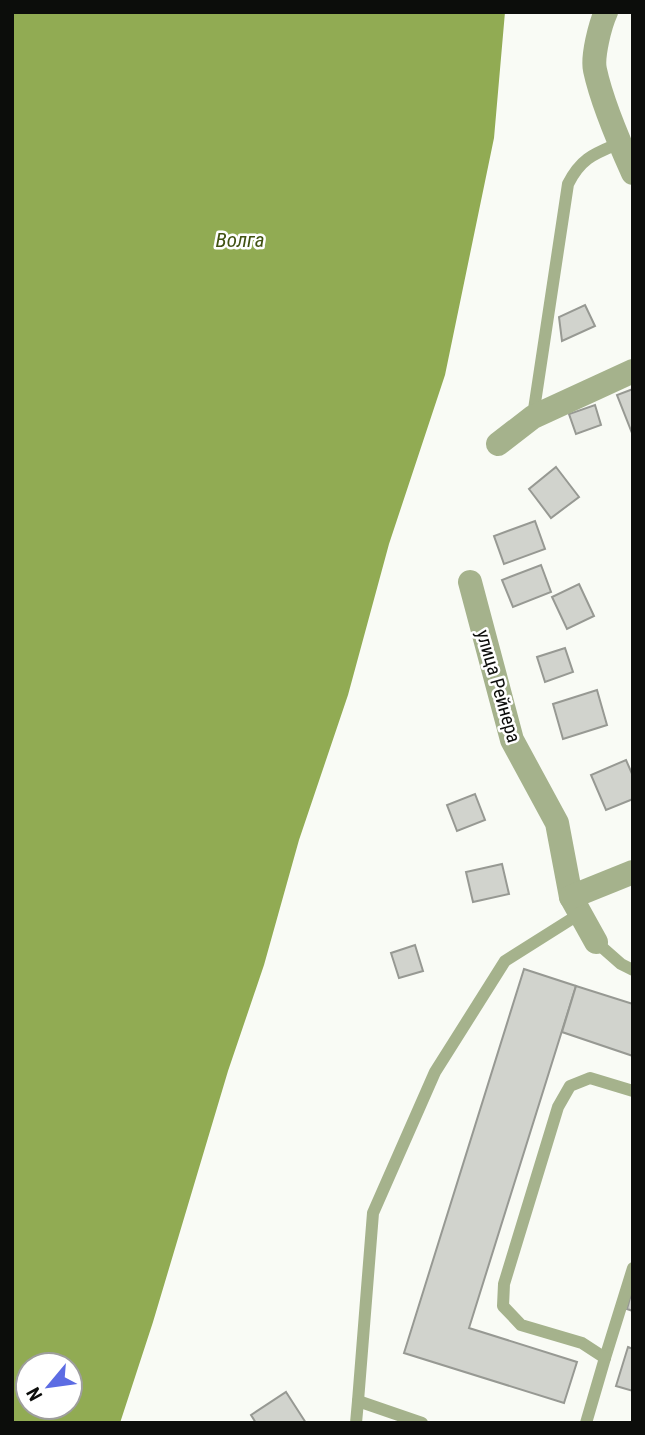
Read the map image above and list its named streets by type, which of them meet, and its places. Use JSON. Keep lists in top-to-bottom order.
{
  "streets": {
    "street": ["улица Рейнера"]
  },
  "water": ["Волга"],
  "north": "bottom left"
}
